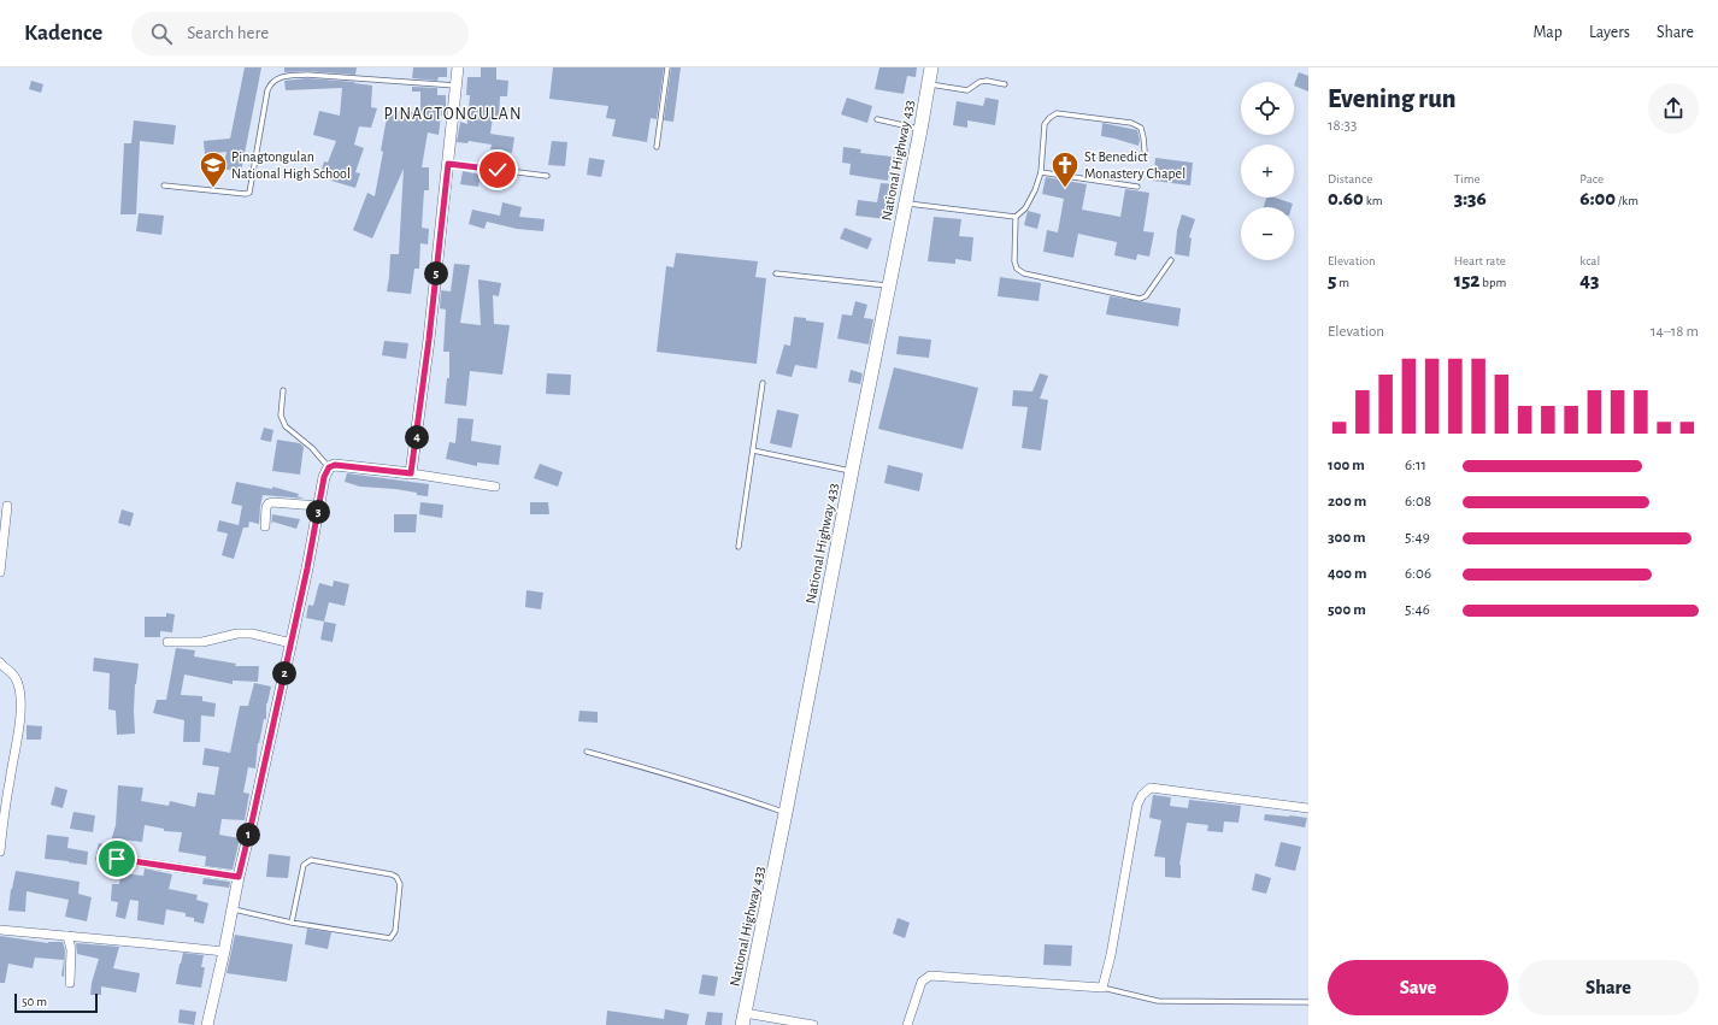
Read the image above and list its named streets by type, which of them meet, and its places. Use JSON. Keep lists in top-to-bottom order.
{
  "streets": {
    "main road": ["National Highway 433"]
  },
  "districts": ["PINAGTONGULAN"],
  "places": {
    "school or university": ["Pinagtongulan National High School"],
    "church": ["St Benedict Monastery Chapel"]
  },
  "scale_bar": "50 m",
  "page": {
    "header": "Kadence",
    "search": "Search here",
    "nav": ["Map", "Layers", "Share"],
    "heading": ["Evening run", "18:33"],
    "map_buttons": ["+", "−"],
    "stats": [
      ["Distance", "0.60 km"],
      ["Time", "3:36"],
      ["Pace", "6:00 /km"],
      ["Elevation", "5 m"],
      ["Heart rate", "152 bpm"],
      ["kcal", "43"]
    ],
    "pins": [
      "5",
      "4",
      "3",
      "2",
      "1"
    ],
    "chart": ["Elevation", "14–18 m"],
    "list": [
      {
        "name": "100 m",
        "note": "6:11"
      },
      {
        "name": "200 m",
        "note": "6:08"
      },
      {
        "name": "300 m",
        "note": "5:49"
      },
      {
        "name": "400 m",
        "note": "6:06"
      },
      {
        "name": "500 m",
        "note": "5:46"
      }
    ],
    "buttons": ["Save", "Share"],
    "scale": "50 m"
  }
}
